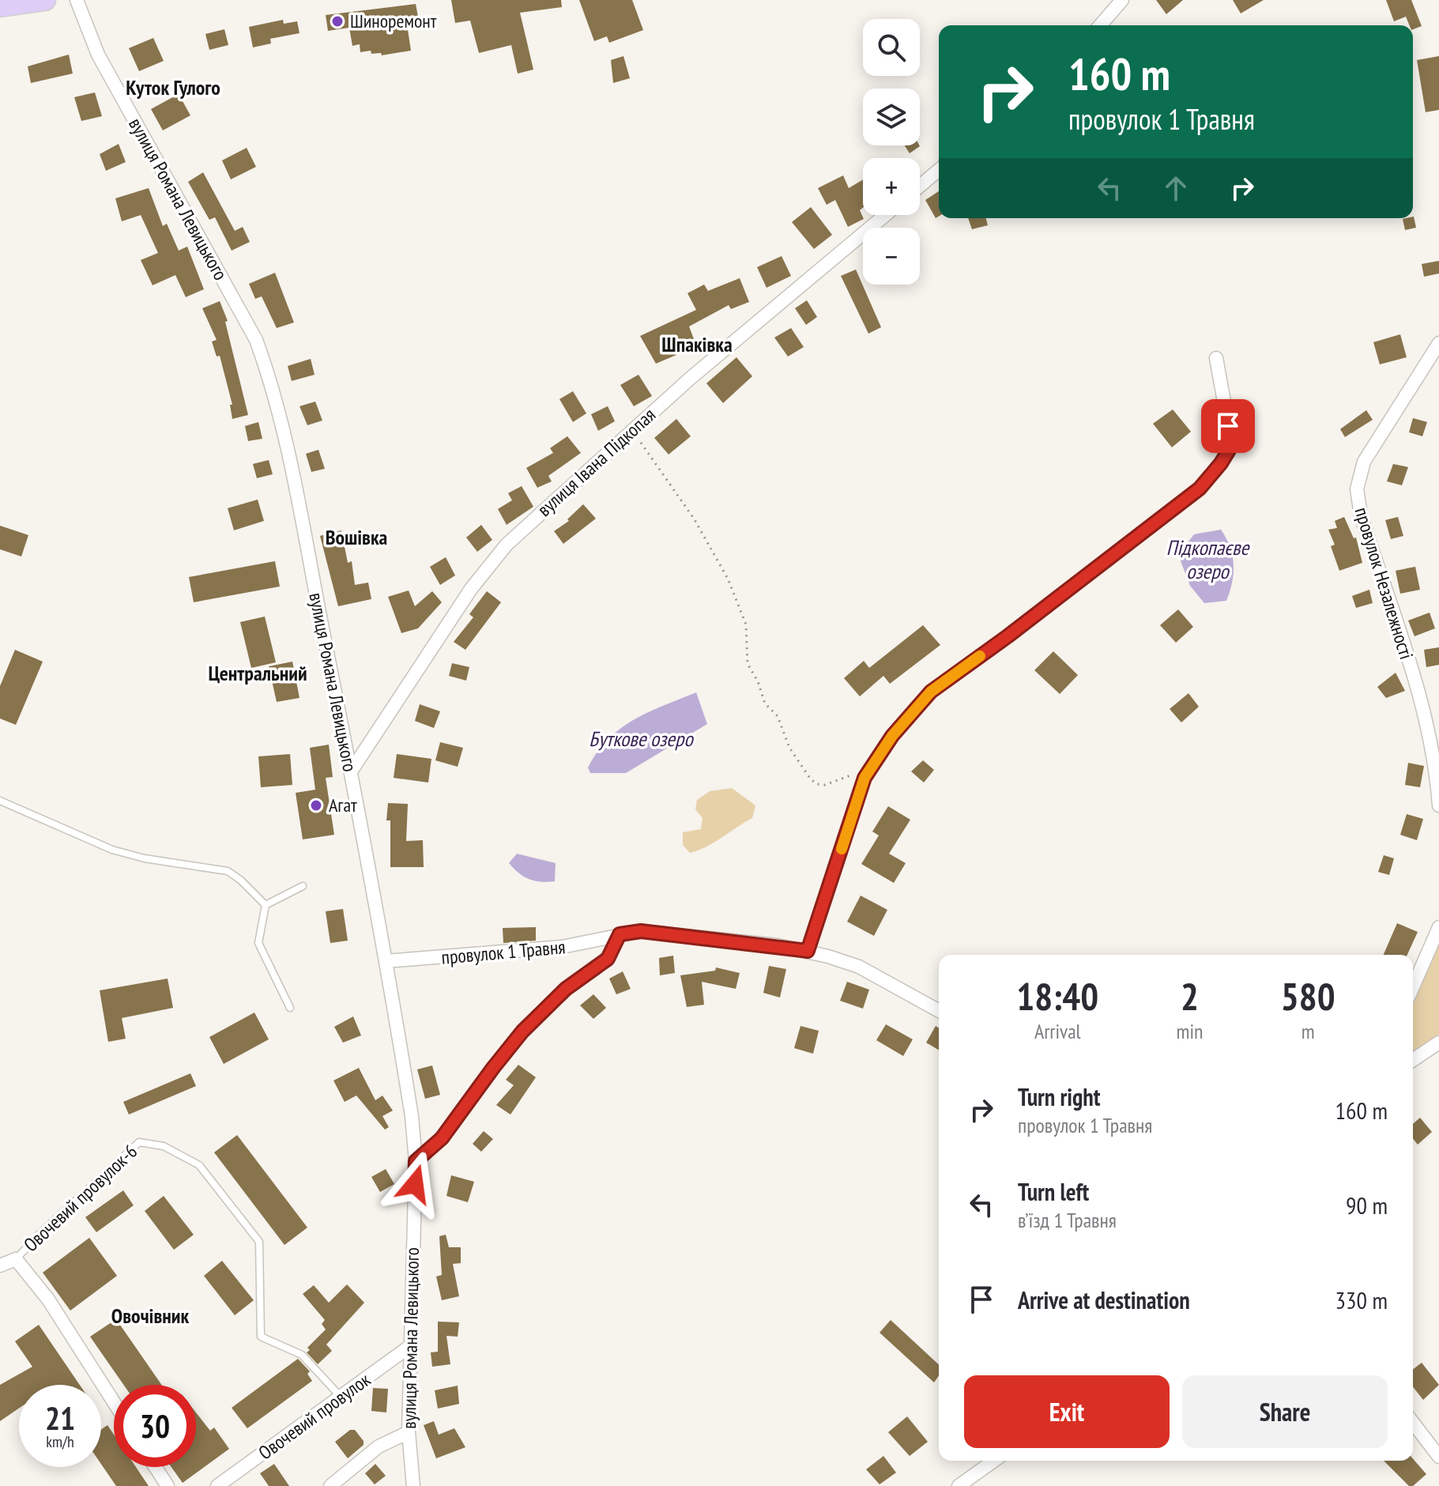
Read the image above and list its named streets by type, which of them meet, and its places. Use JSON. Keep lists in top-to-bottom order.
{
  "streets": {
    "street": [
      "вулиця Романа Левицького",
      "вулиця Івана Підкопая",
      "провулок Незалежності",
      "провулок 1 Травня",
      "Овочевий провулок-6",
      "Овочевий провулок"
    ]
  },
  "crossings": [
    ["вулиця Романа Левицького", "вулиця Івана Підкопая"],
    ["вулиця Романа Левицького", "провулок 1 Травня"],
    ["вулиця Романа Левицького", "Овочевий провулок"],
    ["Овочевий провулок-6", "Овочевий провулок"]
  ],
  "districts": [
    "Куток Гулого",
    "Шпаківка",
    "Вошівка",
    "Центральний",
    "Овочівник"
  ],
  "water": ["Підкопаєве озеро", "Буткове озеро"],
  "places": ["Шиноремонт", "Агат"],
  "page": {
    "map_buttons": ["+", "−"],
    "turn": ["160 m", "провулок 1 Травня"],
    "eta": [
      "18:40",
      "Arrival",
      "2",
      "min",
      "580",
      "m"
    ],
    "list": [
      {
        "name": "Turn right",
        "note": "провулок 1 Травня",
        "value": "160 m"
      },
      {
        "name": "Turn left",
        "note": "в’їзд 1 Травня",
        "value": "90 m"
      },
      {
        "name": "Arrive at destination",
        "value": "330 m"
      }
    ],
    "buttons": ["Exit", "Share"],
    "speed": "21 km/h",
    "limit": "30"
  }
}
